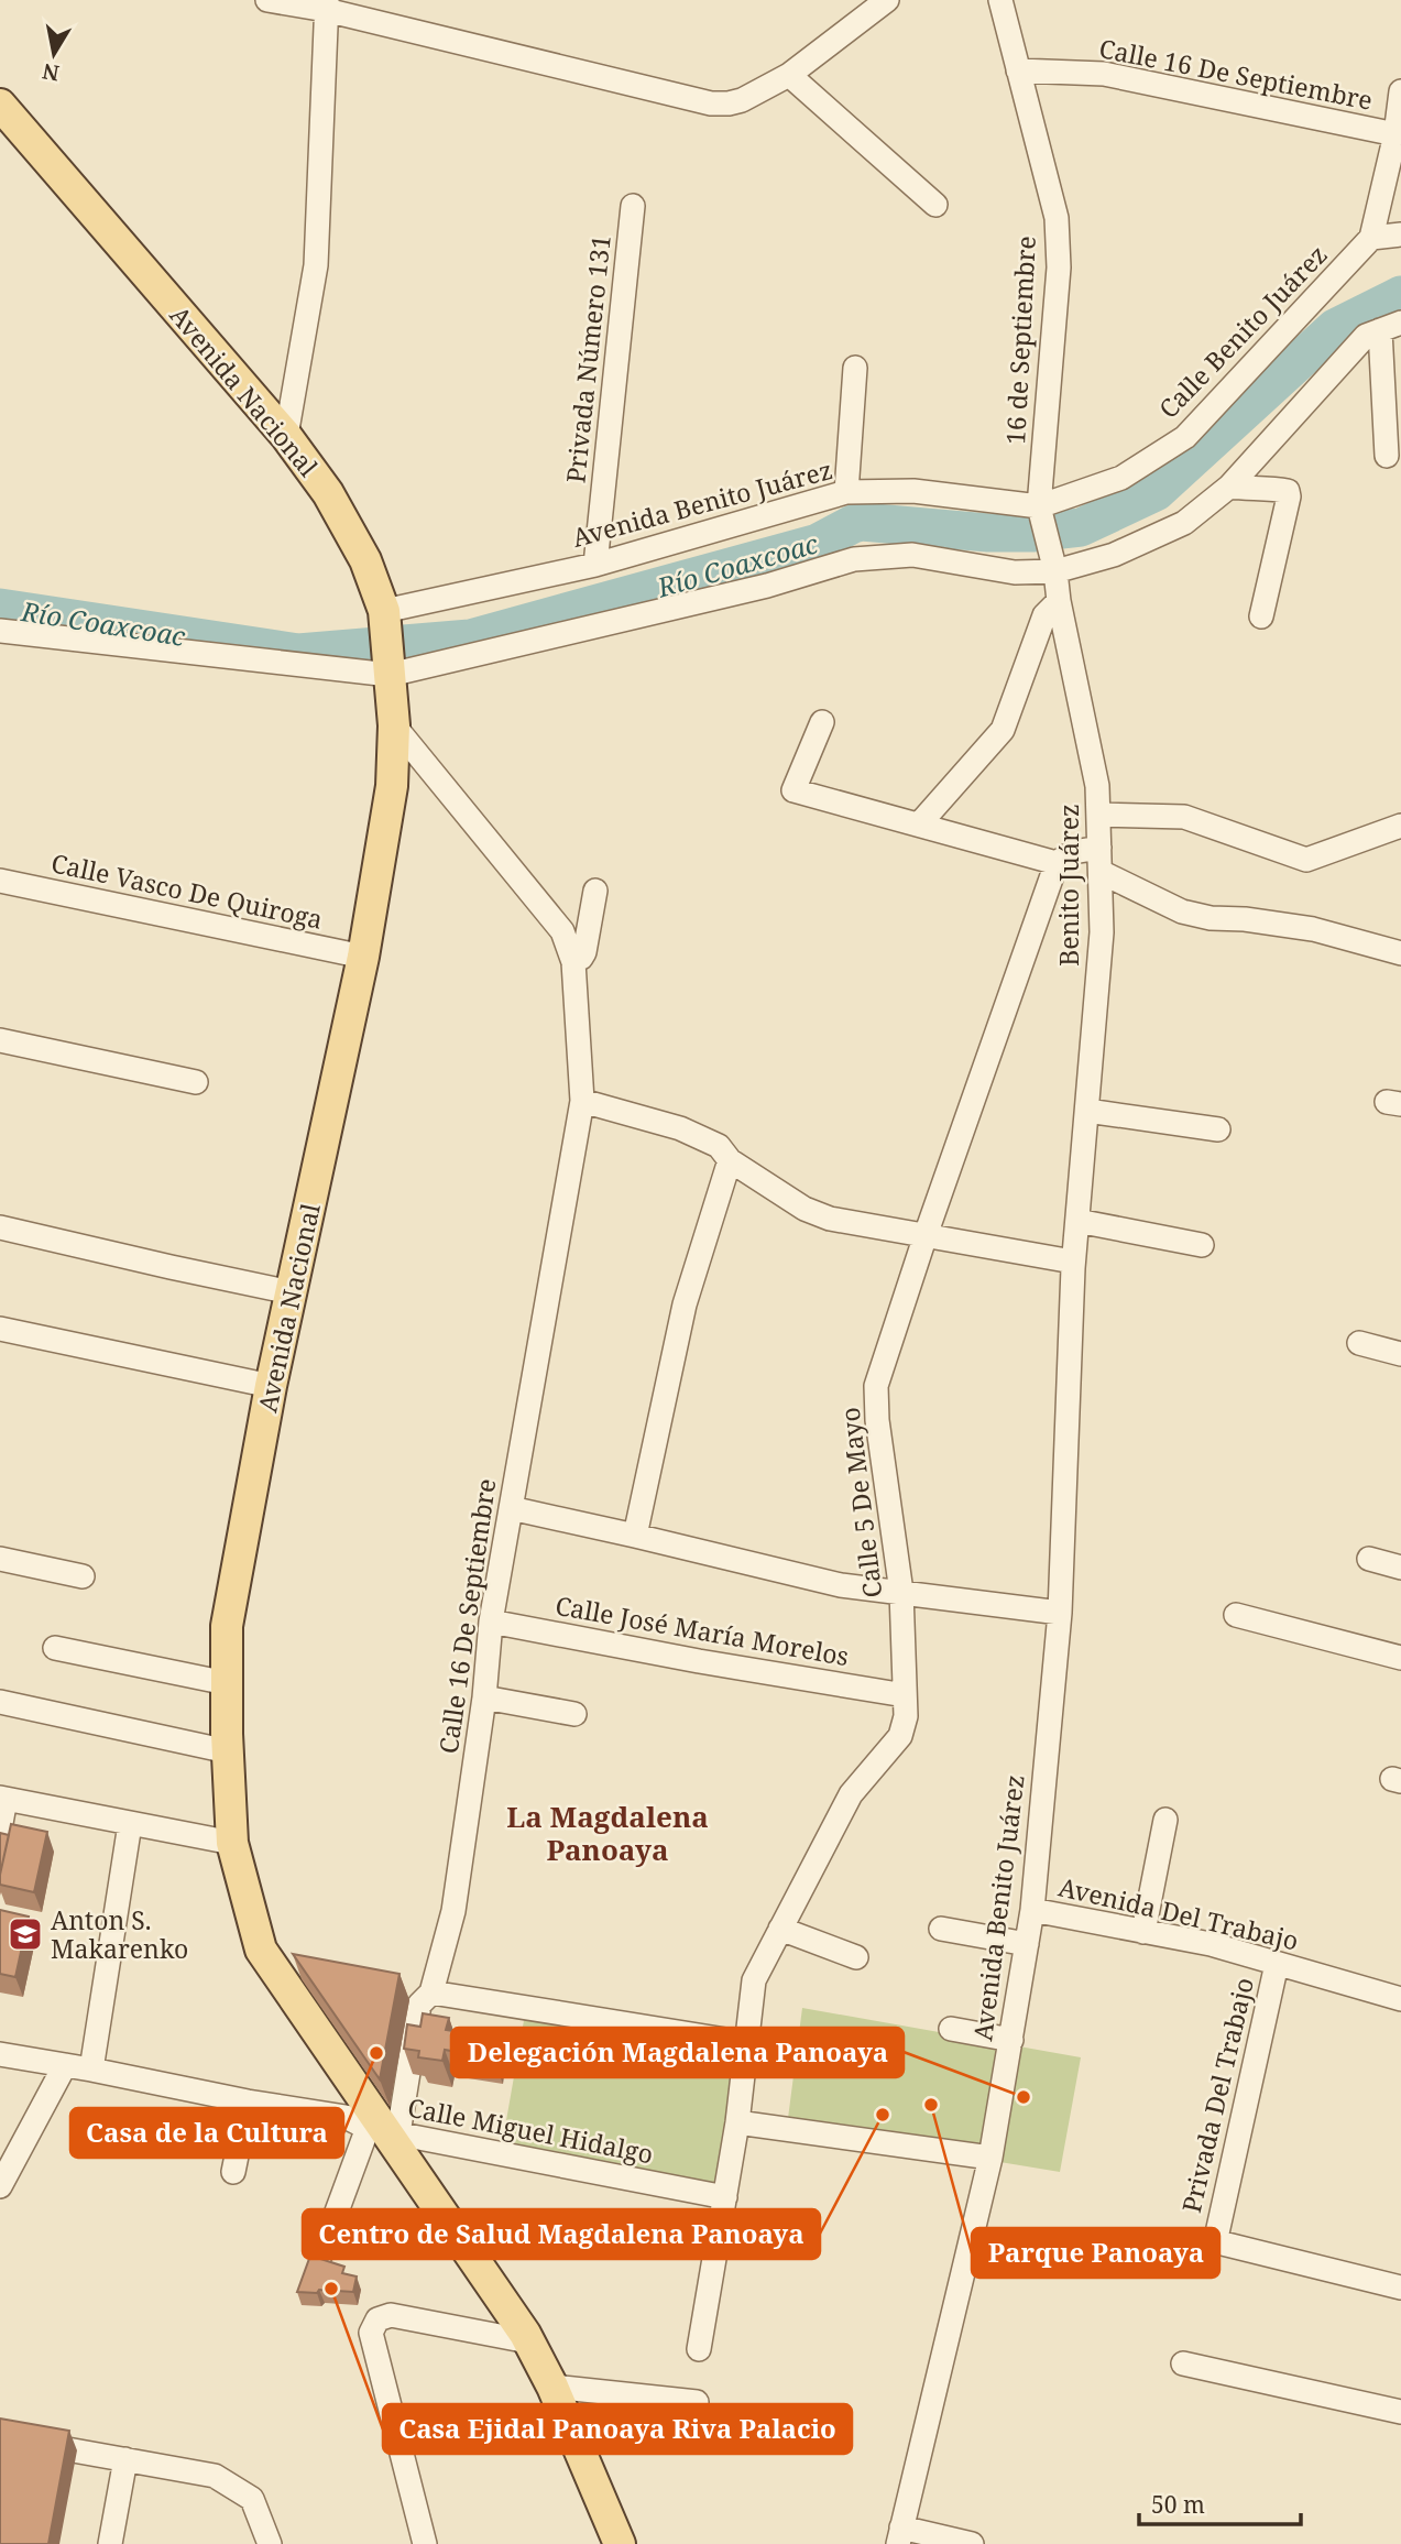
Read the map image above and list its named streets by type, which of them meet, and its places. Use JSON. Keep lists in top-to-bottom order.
{
  "streets": {
    "main road": ["Avenida Nacional"],
    "street": [
      "Calle 16 De Septiembre",
      "Calle Benito Juárez",
      "16 de Septiembre",
      "Privada Número 131",
      "Avenida Benito Juárez",
      "Benito Juárez",
      "Calle Vasco De Quiroga",
      "Calle 5 De Mayo",
      "Calle José María Morelos",
      "Avenida Del Trabajo",
      "Privada Del Trabajo",
      "Calle Miguel Hidalgo"
    ]
  },
  "crossings": [
    ["Calle 16 De Septiembre", "16 de Septiembre"],
    ["Calle 16 De Septiembre", "Avenida Nacional"],
    ["Calle 16 De Septiembre", "Calle José María Morelos"],
    ["Calle 16 De Septiembre", "Calle Miguel Hidalgo"],
    ["Calle Benito Juárez", "16 de Septiembre"],
    ["Calle Benito Juárez", "Avenida Benito Juárez"],
    ["Calle Benito Juárez", "Benito Juárez"],
    ["16 de Septiembre", "Avenida Benito Juárez"],
    ["16 de Septiembre", "Benito Juárez"],
    ["Privada Número 131", "Avenida Benito Juárez"],
    ["Avenida Nacional", "Avenida Benito Juárez"],
    ["Avenida Nacional", "Calle Vasco De Quiroga"],
    ["Avenida Nacional", "Calle Miguel Hidalgo"],
    ["Avenida Benito Juárez", "Benito Juárez"],
    ["Avenida Benito Juárez", "Avenida Del Trabajo"],
    ["Calle 5 De Mayo", "Calle José María Morelos"],
    ["Avenida Del Trabajo", "Privada Del Trabajo"]
  ],
  "districts": ["La Magdalena Panoaya"],
  "water": ["Río Coaxcoac"],
  "places": {
    "school or university": ["Anton S. Makarenko"],
    "other": [
      "Casa de la Cultura",
      "Delegación Magdalena Panoaya",
      "Parque Panoaya",
      "Centro de Salud Magdalena Panoaya",
      "Casa Ejidal Panoaya Riva Palacio"
    ]
  },
  "scale_bar": "50 m",
  "north": "bottom"
}
